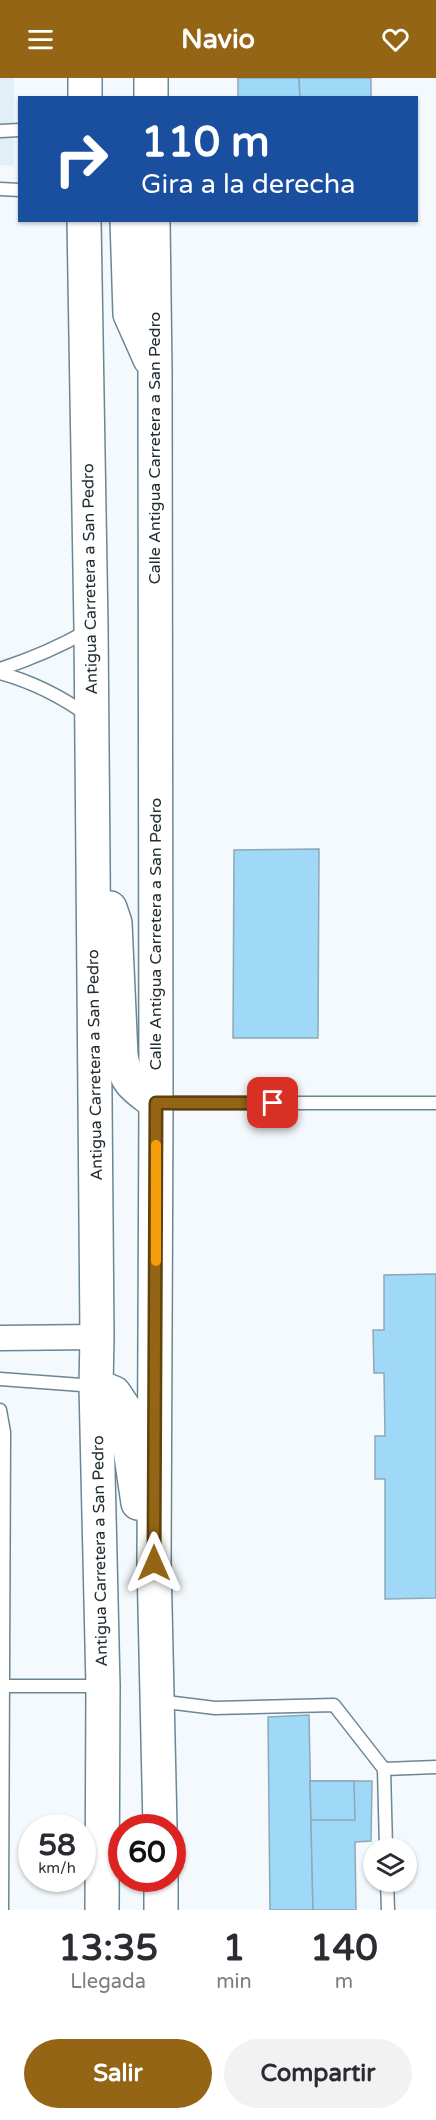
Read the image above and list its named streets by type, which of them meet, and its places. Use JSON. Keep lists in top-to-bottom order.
{
  "streets": {
    "main road": ["Calle Antigua Carretera a San Pedro", "Antigua Carretera a San Pedro"]
  },
  "page": {
    "header": "Navio",
    "turn": ["110 m", "Gira a la derecha"],
    "speed": "58 km/h",
    "limit": "60",
    "eta": [
      "13:35",
      "Llegada",
      "1",
      "min",
      "140",
      "m"
    ],
    "buttons": ["Salir", "Compartir"]
  }
}
